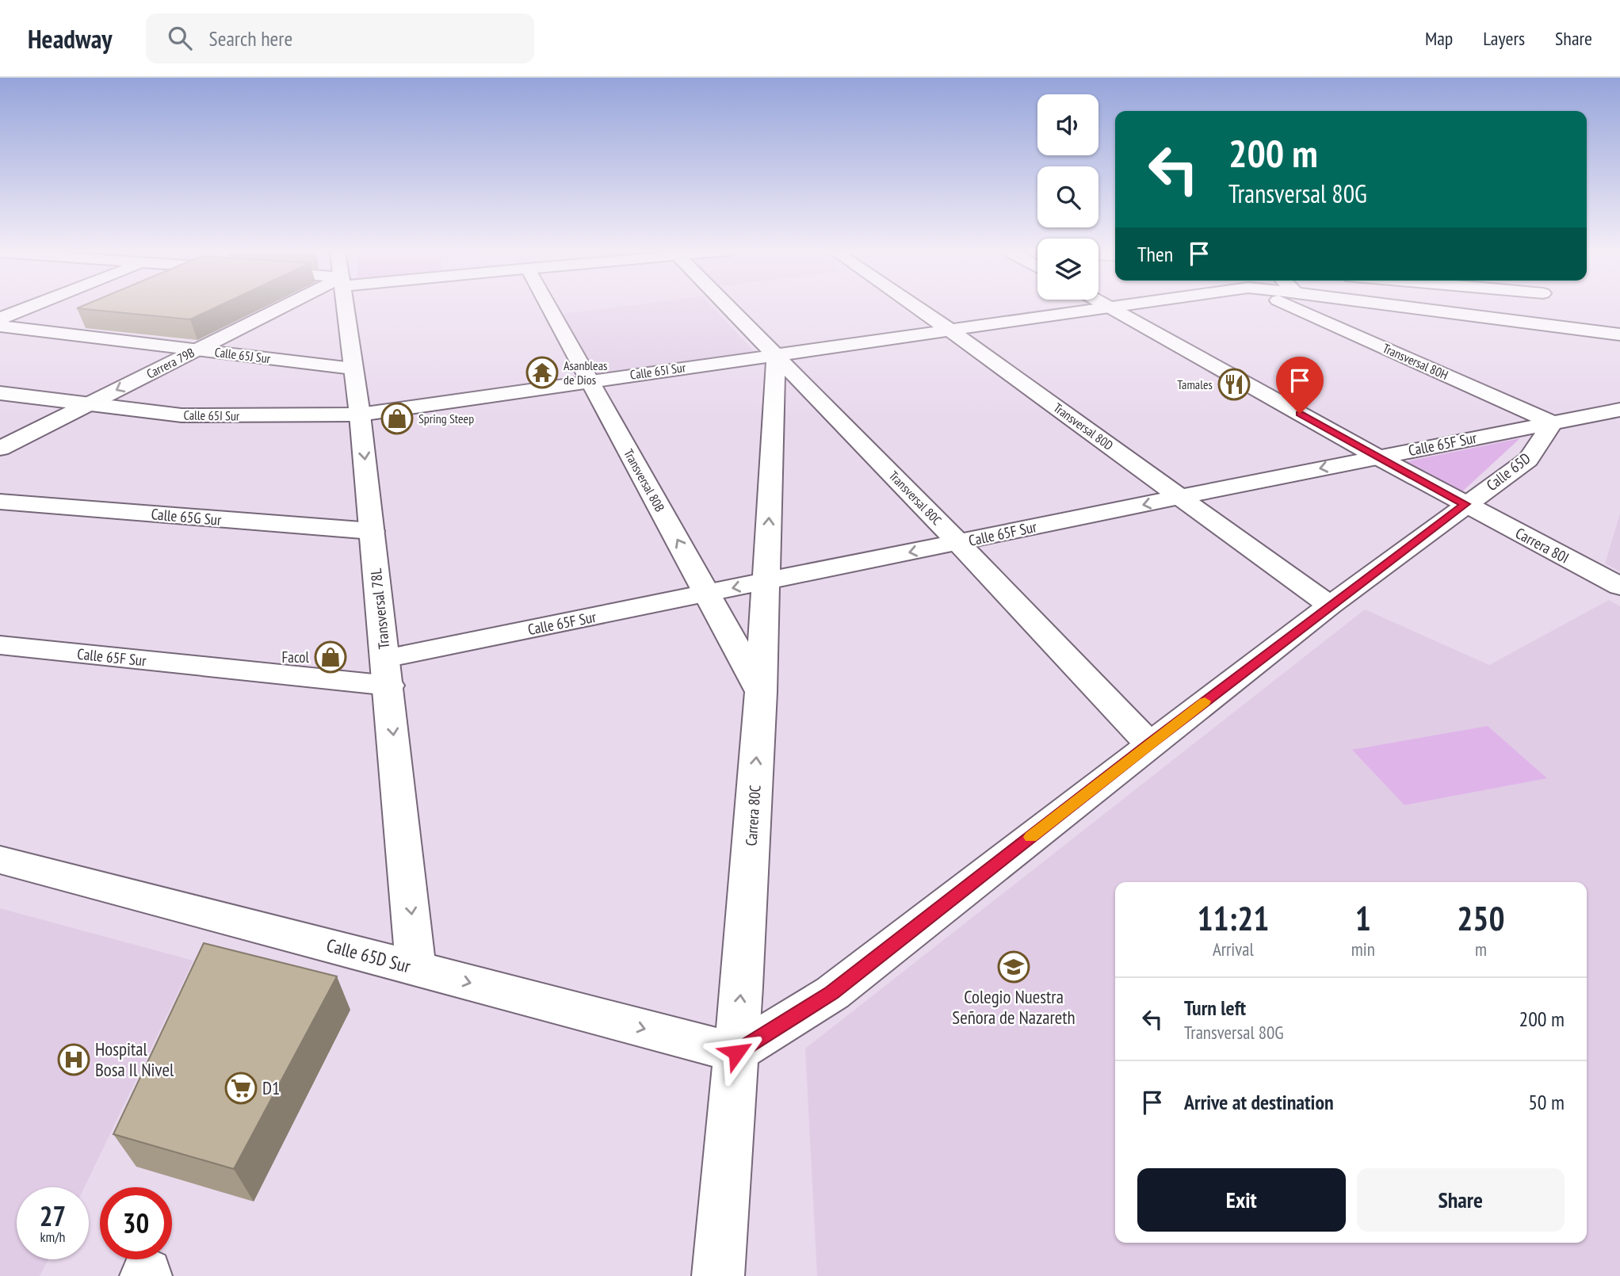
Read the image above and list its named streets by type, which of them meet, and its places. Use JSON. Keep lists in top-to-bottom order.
{
  "streets": {
    "street": [
      "Calle 65J Sur",
      "Transversal 80H",
      "Carrera 79B",
      "Calle 65I Sur",
      "Transversal 80D",
      "Calle 65F Sur",
      "Calle 65D",
      "Transversal 80B",
      "Transversal 80C",
      "Calle 65G Sur",
      "Carrera 80I",
      "Transversal 78L",
      "Carrera 80C",
      "Calle 65D Sur"
    ]
  },
  "crossings": [
    ["Calle 65J Sur", "Carrera 79B"],
    ["Calle 65J Sur", "Transversal 78L"],
    ["Transversal 80H", "Calle 65F Sur"],
    ["Transversal 80H", "Calle 65D"],
    ["Carrera 79B", "Calle 65I Sur"],
    ["Calle 65I Sur", "Transversal 80D"],
    ["Calle 65I Sur", "Transversal 80B"],
    ["Calle 65I Sur", "Transversal 80C"],
    ["Calle 65I Sur", "Carrera 80I"],
    ["Calle 65I Sur", "Transversal 78L"],
    ["Calle 65I Sur", "Carrera 80C"],
    ["Transversal 80D", "Calle 65F Sur"],
    ["Transversal 80D", "Calle 65D"],
    ["Calle 65F Sur", "Calle 65D"],
    ["Calle 65F Sur", "Transversal 80B"],
    ["Calle 65F Sur", "Transversal 80C"],
    ["Calle 65F Sur", "Carrera 80I"],
    ["Calle 65F Sur", "Transversal 78L"],
    ["Calle 65F Sur", "Carrera 80C"],
    ["Calle 65D", "Transversal 80C"],
    ["Calle 65D", "Carrera 80I"],
    ["Calle 65D", "Carrera 80C"],
    ["Calle 65D", "Calle 65D Sur"],
    ["Transversal 80B", "Carrera 80C"],
    ["Transversal 80C", "Carrera 80C"],
    ["Calle 65G Sur", "Transversal 78L"],
    ["Transversal 78L", "Calle 65D Sur"],
    ["Carrera 80C", "Calle 65D Sur"]
  ],
  "one_way": [
    "Carrera 79B",
    "Calle 65F Sur",
    "Transversal 80B",
    "Transversal 78L",
    "Carrera 80C",
    "Calle 65D Sur"
  ],
  "places": {
    "temple": ["Asanbleas de Dios"],
    "restaurant": ["Tamales"],
    "shop": ["Spring Steep", "Facol"],
    "school or university": ["Colegio Nuestra Señora de Nazareth"],
    "hospital": ["Hospital Bosa Il Nivel"],
    "supermarket": ["D1"]
  },
  "page": {
    "header": "Headway",
    "search": "Search here",
    "nav": ["Map", "Layers", "Share"],
    "turn": ["200 m", "Transversal 80G"],
    "then": "Then",
    "eta": [
      "11:21",
      "Arrival",
      "1",
      "min",
      "250",
      "m"
    ],
    "list": [
      {
        "name": "Turn left",
        "note": "Transversal 80G",
        "value": "200 m"
      },
      {
        "name": "Arrive at destination",
        "value": "50 m"
      }
    ],
    "buttons": ["Exit", "Share"],
    "speed": "27 km/h",
    "limit": "30"
  }
}
